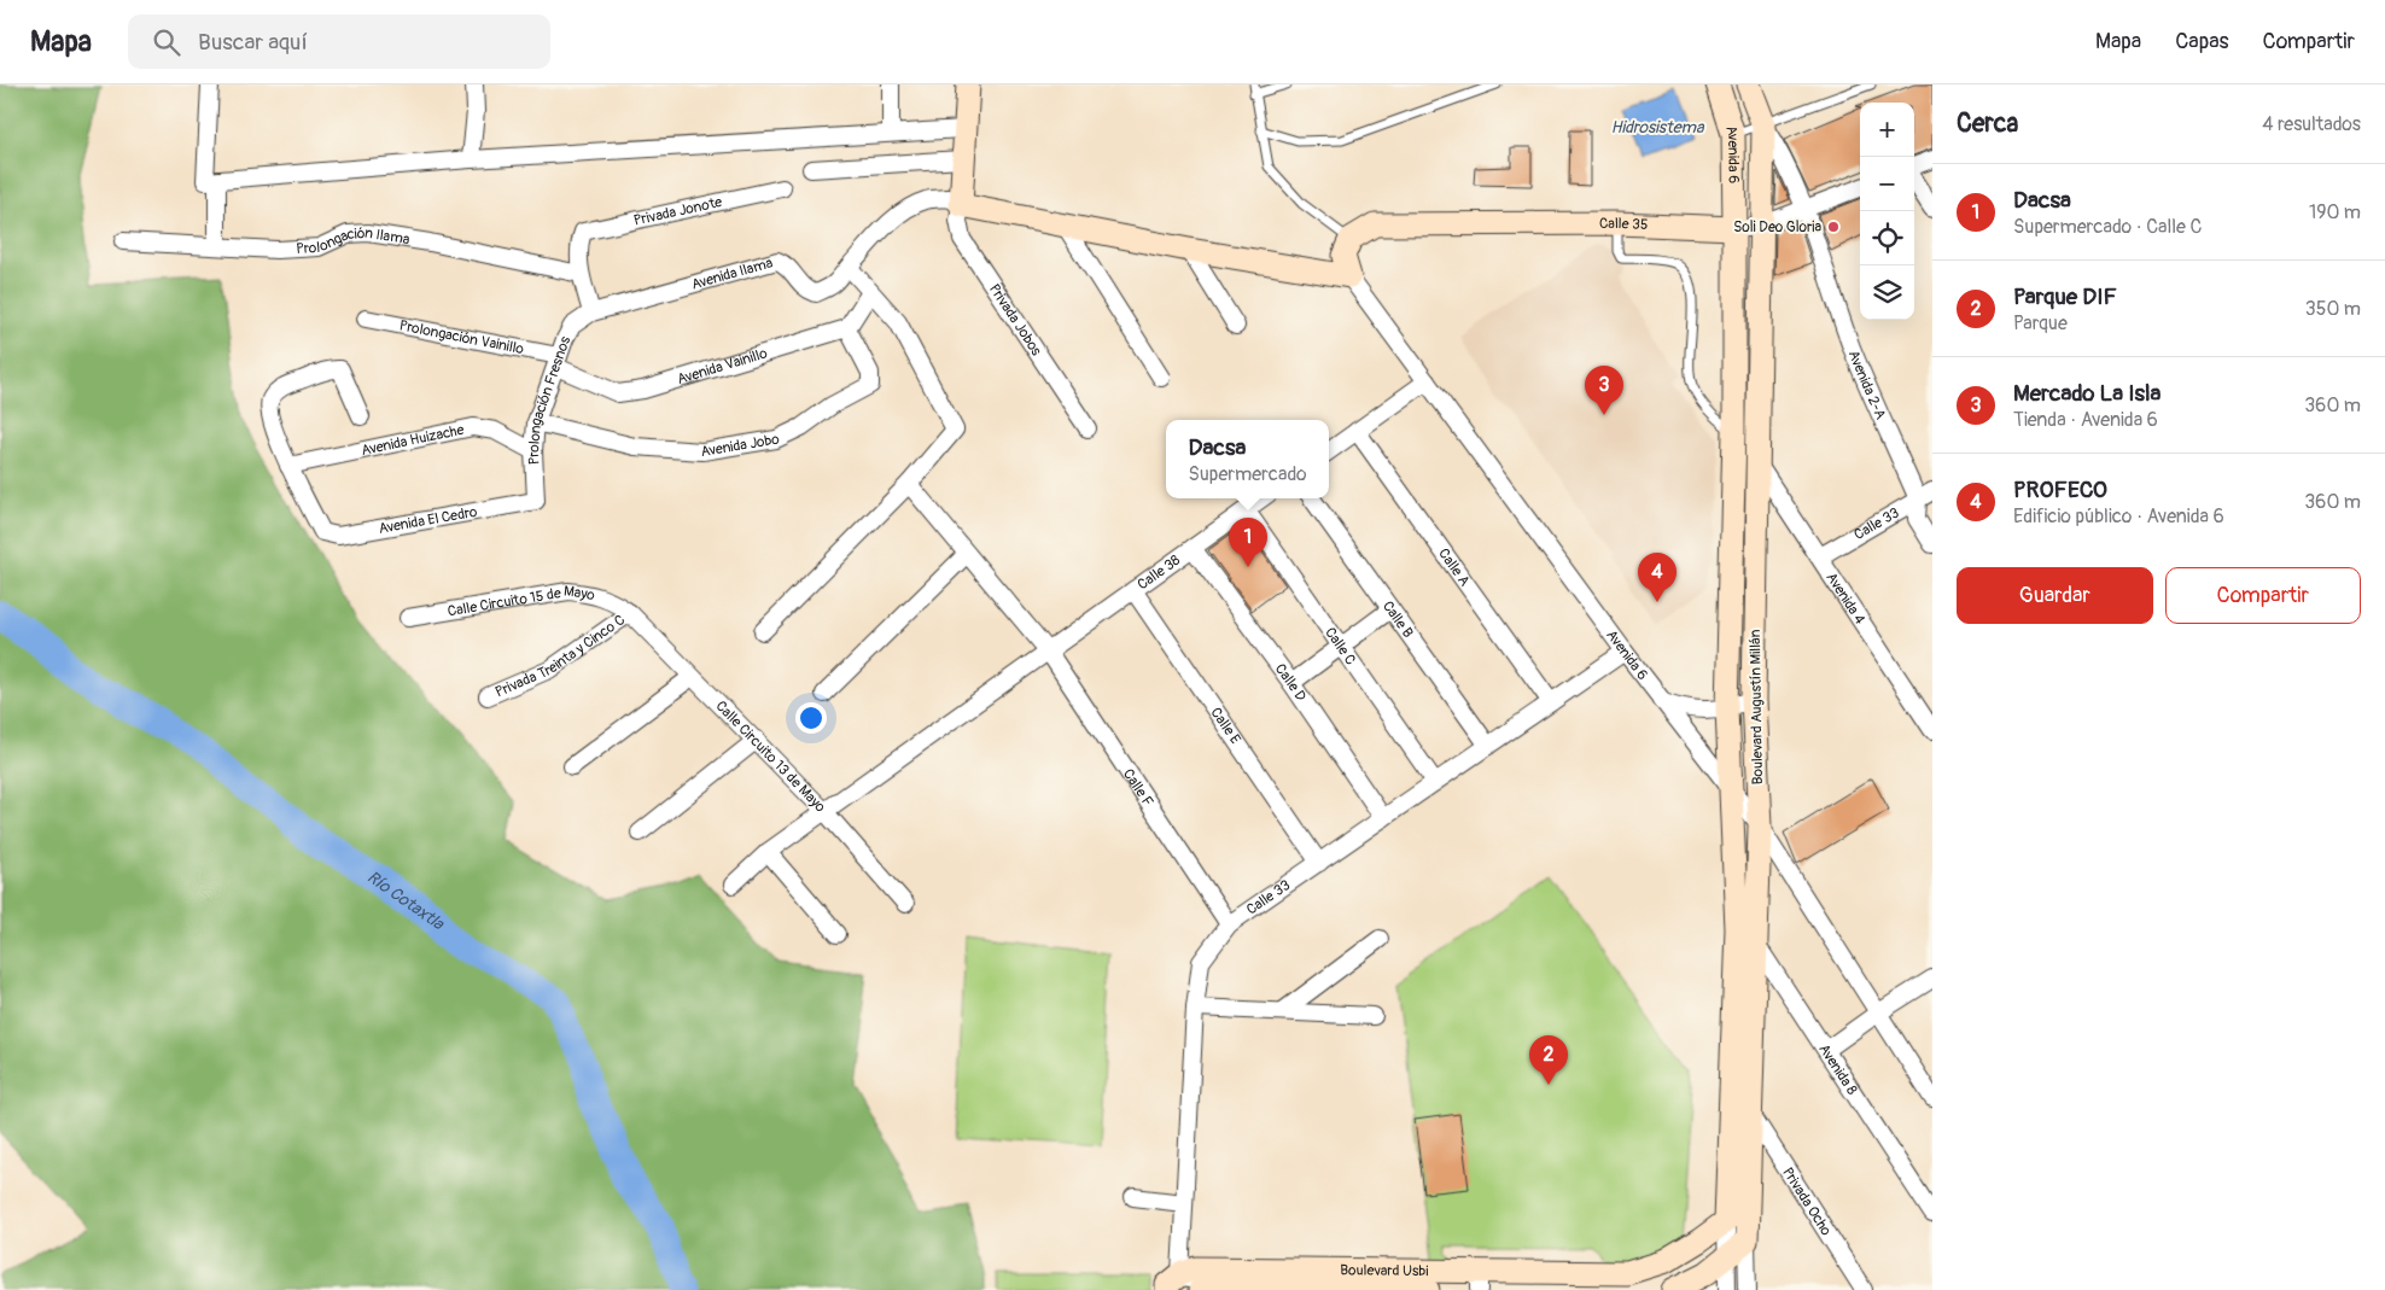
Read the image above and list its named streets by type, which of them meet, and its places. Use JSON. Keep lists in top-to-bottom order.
{
  "streets": {
    "street": [
      "Avenida 6",
      "Privada Jonote",
      "Calle 35",
      "Prolongación Ilama",
      "Avenida Ilama",
      "Privada Jobos",
      "Prolongación Vainillo",
      "Avenida Vainillo",
      "Avenida 2-A",
      "Prolongación Fresnos",
      "Avenida Huizache",
      "Avenida Jobo",
      "Avenida El Cedro",
      "Calle 33",
      "Calle A",
      "Calle 38",
      "Avenida 4",
      "Calle Circuito 15 de Mayo",
      "Calle B",
      "Calle C",
      "Privada Treinta y Cinco C",
      "Calle D",
      "Boulevard Augustín Millán",
      "Calle E",
      "Calle Circuito 13 de Mayo",
      "Calle F",
      "Avenida 8",
      "Privada Ocho",
      "Boulevard Usbi"
    ]
  },
  "crossings": [
    ["Avenida 6", "Calle 35"],
    ["Avenida 6", "Calle 33"],
    ["Avenida 6", "Boulevard Augustín Millán"],
    ["Privada Jonote", "Prolongación Ilama"],
    ["Calle 35", "Avenida 2-A"],
    ["Calle 35", "Boulevard Augustín Millán"],
    ["Avenida Ilama", "Privada Jobos"],
    ["Avenida Ilama", "Prolongación Fresnos"],
    ["Prolongación Vainillo", "Avenida Vainillo"],
    ["Prolongación Vainillo", "Prolongación Fresnos"],
    ["Avenida Vainillo", "Prolongación Fresnos"],
    ["Avenida Vainillo", "Avenida Jobo"],
    ["Avenida 2-A", "Calle 33"],
    ["Avenida 2-A", "Boulevard Augustín Millán"],
    ["Prolongación Fresnos", "Avenida Huizache"],
    ["Prolongación Fresnos", "Avenida Jobo"],
    ["Prolongación Fresnos", "Avenida El Cedro"],
    ["Avenida Huizache", "Avenida El Cedro"],
    ["Calle 33", "Calle A"],
    ["Calle 33", "Avenida 4"],
    ["Calle 33", "Calle B"],
    ["Calle 33", "Calle C"],
    ["Calle 33", "Calle D"],
    ["Calle 33", "Calle E"],
    ["Calle 33", "Calle F"],
    ["Calle 33", "Boulevard Usbi"],
    ["Calle 38", "Calle C"],
    ["Calle 38", "Calle D"],
    ["Calle 38", "Calle E"],
    ["Calle 38", "Calle Circuito 13 de Mayo"],
    ["Calle 38", "Calle F"],
    ["Avenida 4", "Boulevard Augustín Millán"],
    ["Calle Circuito 15 de Mayo", "Privada Treinta y Cinco C"],
    ["Calle Circuito 15 de Mayo", "Calle Circuito 13 de Mayo"],
    ["Privada Treinta y Cinco C", "Calle Circuito 13 de Mayo"],
    ["Boulevard Augustín Millán", "Avenida 8"],
    ["Boulevard Augustín Millán", "Privada Ocho"],
    ["Boulevard Augustín Millán", "Boulevard Usbi"]
  ],
  "water": ["Hidrosistema", "Río Cotaxtla"],
  "places": ["Soli Deo Gloria"],
  "page": {
    "header": "Mapa",
    "search": "Buscar aquí",
    "nav": ["Mapa", "Capas", "Compartir"],
    "heading": ["Cerca", "4 resultados"],
    "map_buttons": ["+", "−"],
    "list": [
      {
        "mark": "1",
        "name": "Dacsa",
        "note": "Supermercado · Calle C",
        "value": "190 m"
      },
      {
        "mark": "2",
        "name": "Parque DIF",
        "note": "Parque",
        "value": "350 m"
      },
      {
        "mark": "3",
        "name": "Mercado La Isla",
        "note": "Tienda · Avenida 6",
        "value": "360 m"
      },
      {
        "mark": "4",
        "name": "PROFECO",
        "note": "Edificio público · Avenida 6",
        "value": "360 m"
      }
    ],
    "pins": [
      "3",
      "1",
      "4",
      "2"
    ],
    "popup": ["Dacsa", "Supermercado"],
    "buttons": ["Guardar", "Compartir"]
  }
}
